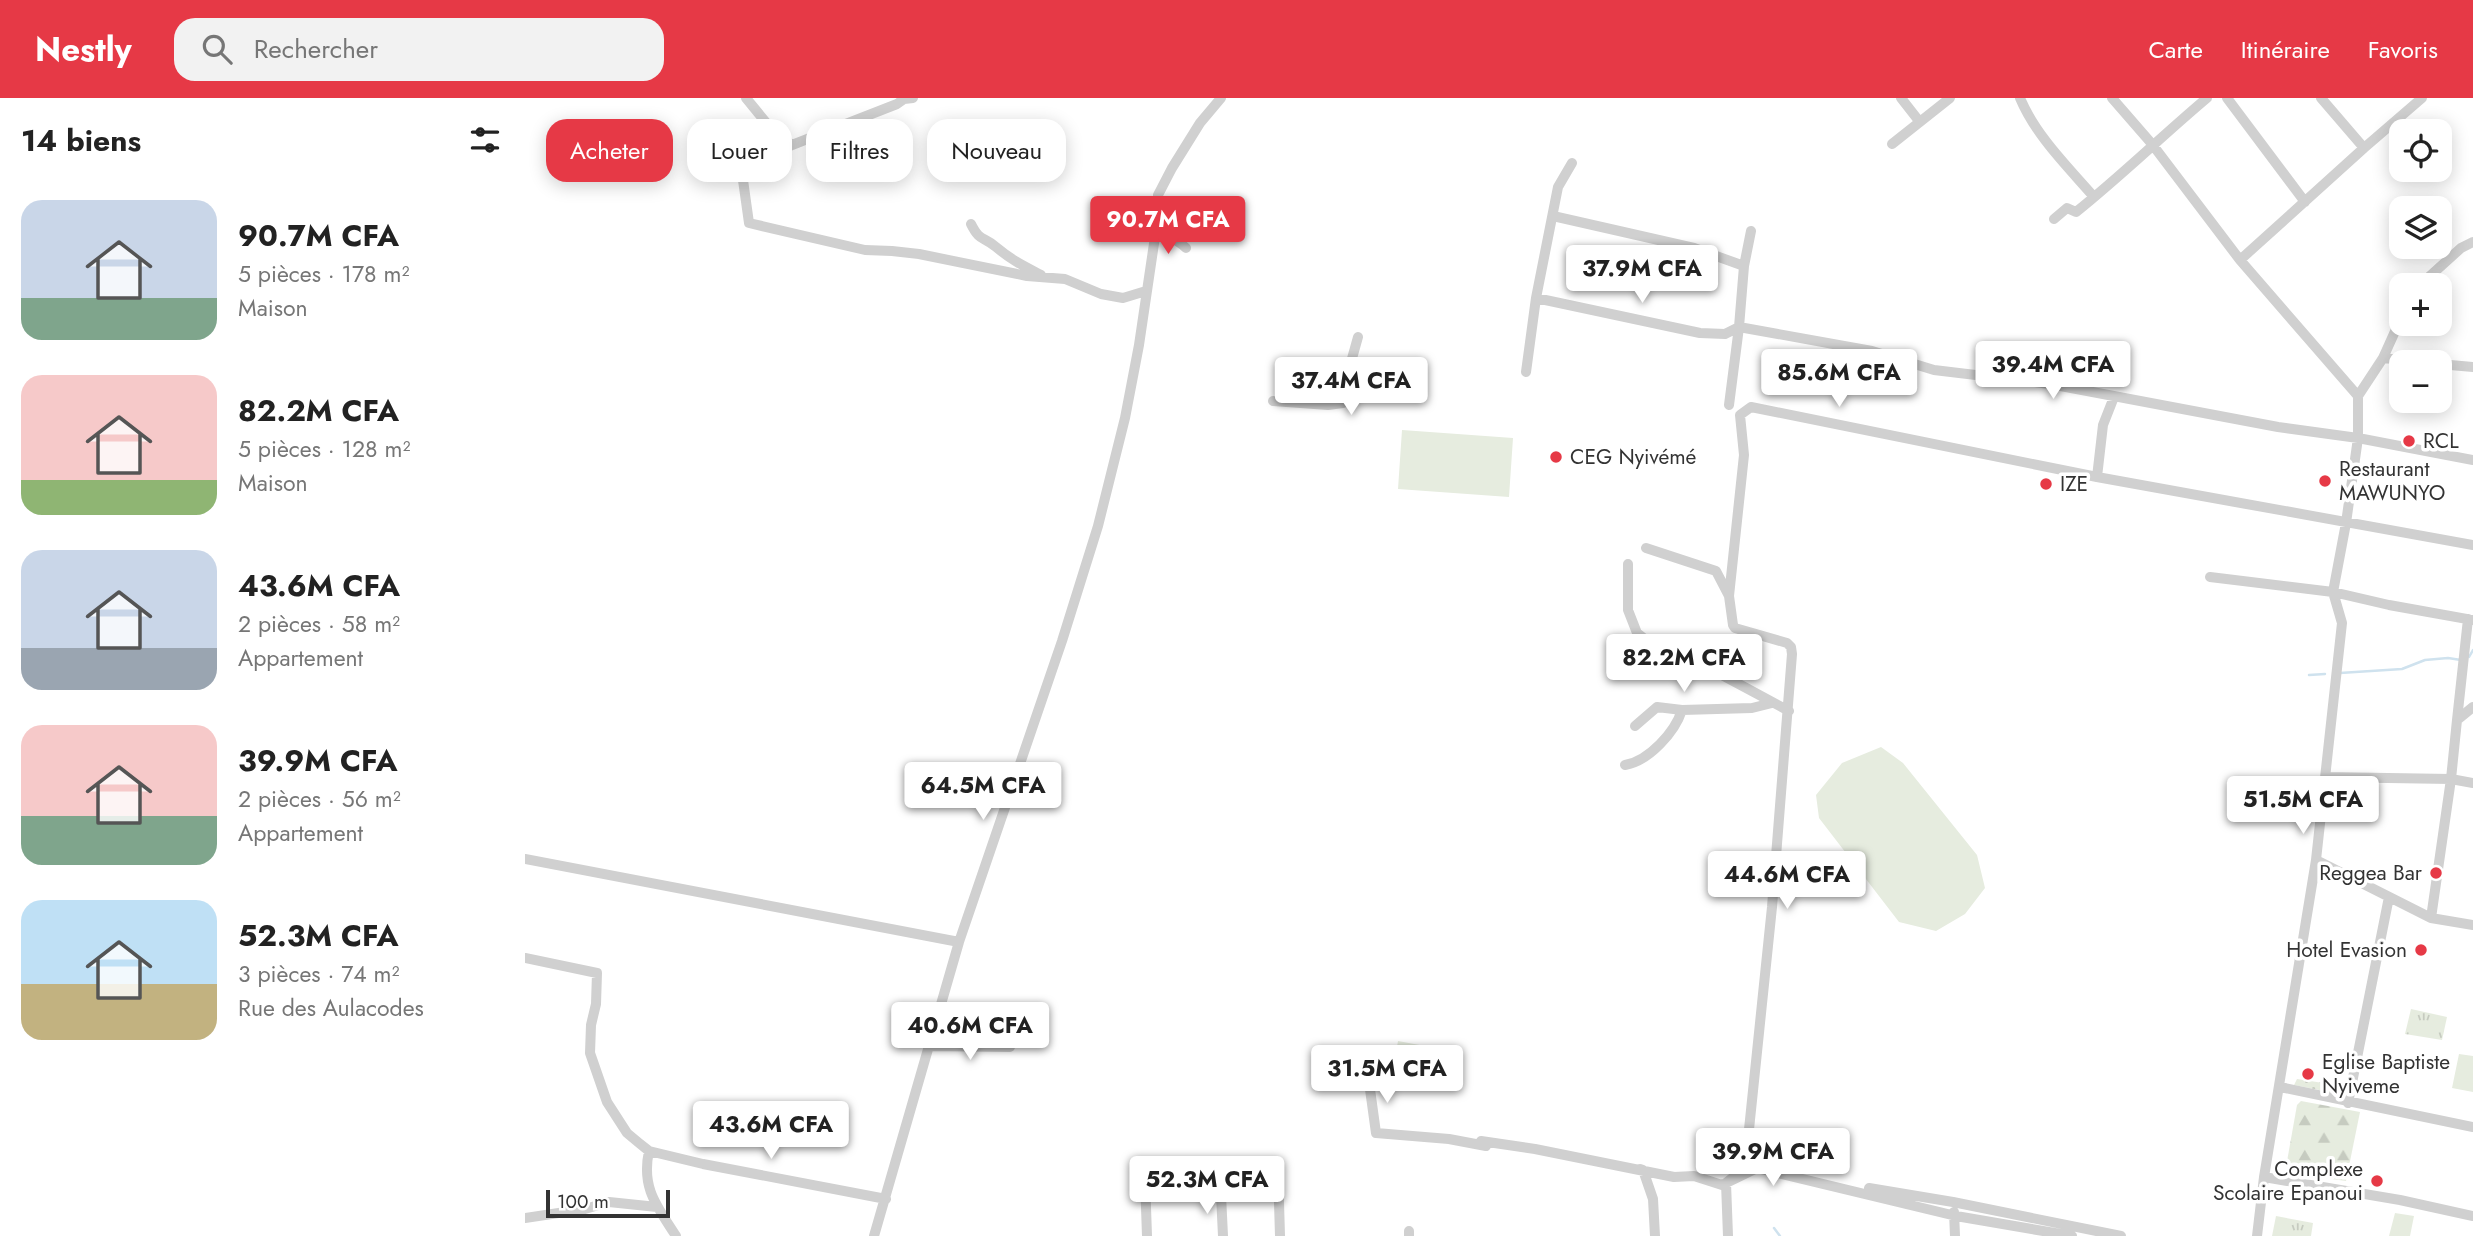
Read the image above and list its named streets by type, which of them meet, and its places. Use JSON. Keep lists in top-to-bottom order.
{
  "places": [
    "RCL",
    "CEG Nyivémé",
    "Restaurant MAWUNYO",
    "IZE",
    "Reggea Bar",
    "Hotel Evasion",
    "Eglise Baptiste Nyiveme",
    "Complexe Scolaire Epanoui"
  ],
  "scale_bar": "100 m",
  "page": {
    "header": "Nestly",
    "search": "Rechercher",
    "nav": ["Carte", "Itinéraire", "Favoris"],
    "heading": "14 biens",
    "map_buttons": ["+", "−"],
    "chip": [
      "Acheter",
      "Louer",
      "Filtres",
      "Nouveau"
    ],
    "list": [
      {
        "name": "90.7M CFA",
        "note": "5 pièces · 178 m² · Maison"
      },
      {
        "name": "82.2M CFA",
        "note": "5 pièces · 128 m² · Maison"
      },
      {
        "name": "43.6M CFA",
        "note": "2 pièces · 58 m² · Appartement"
      },
      {
        "name": "39.9M CFA",
        "note": "2 pièces · 56 m² · Appartement"
      },
      {
        "name": "52.3M CFA",
        "note": "3 pièces · 74 m² · Rue des Aulacodes"
      }
    ],
    "price": [
      "90.7M CFA",
      "37.9M CFA",
      "39.4M CFA",
      "85.6M CFA",
      "37.4M CFA",
      "82.2M CFA",
      "64.5M CFA",
      "51.5M CFA",
      "44.6M CFA",
      "40.6M CFA",
      "31.5M CFA",
      "43.6M CFA",
      "39.9M CFA",
      "52.3M CFA"
    ],
    "scale": "100 m"
  }
}
